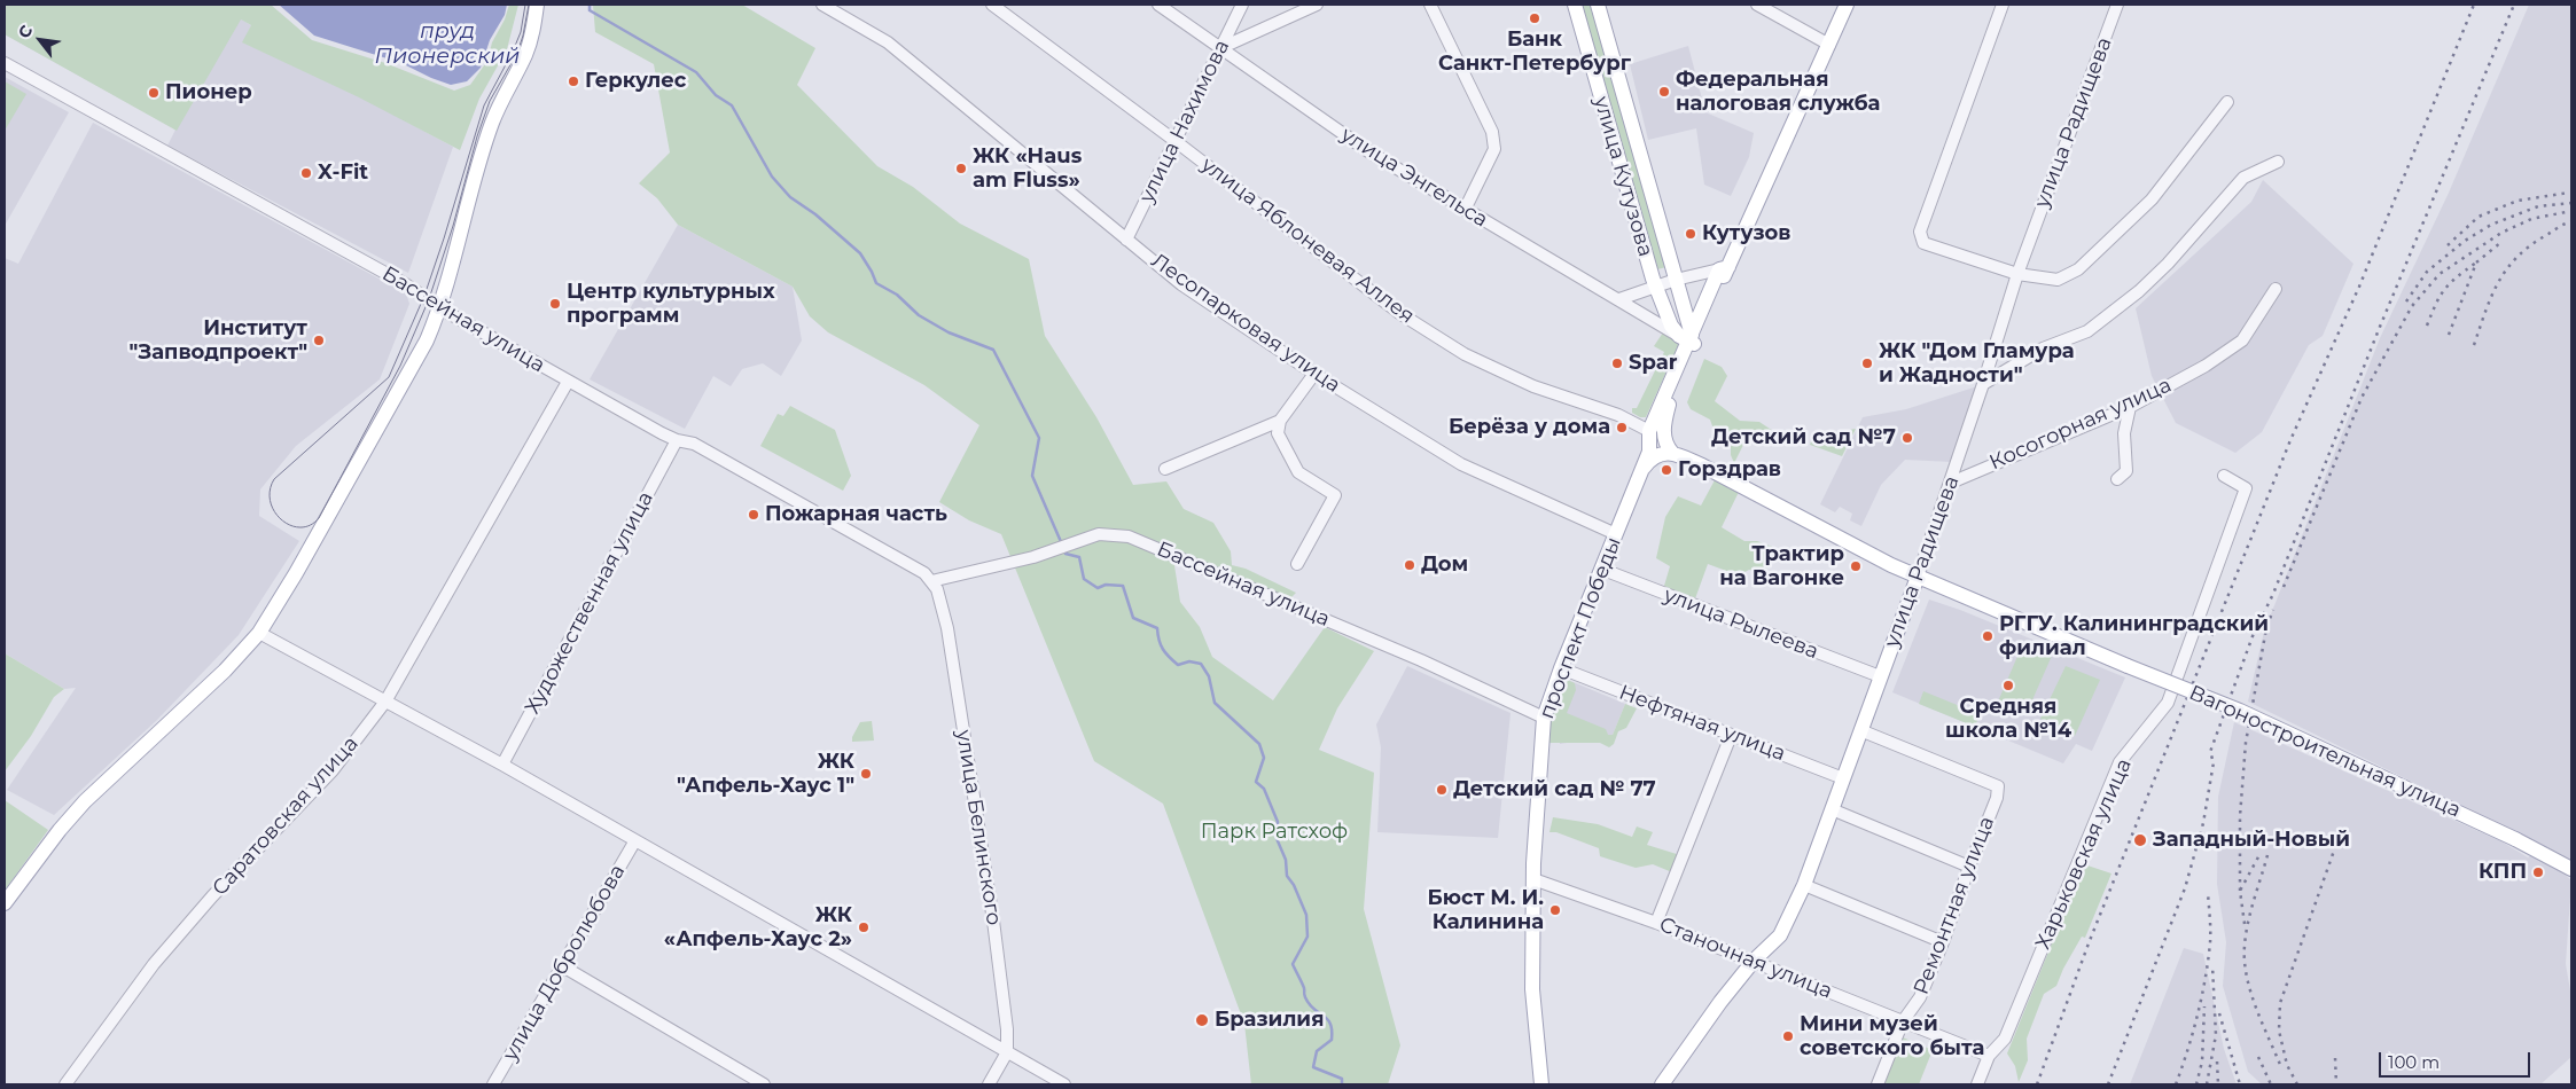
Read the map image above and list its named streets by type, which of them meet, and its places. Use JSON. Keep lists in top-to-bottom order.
{
  "streets": {
    "main road": [
      "улица Радищева",
      "улица Кутузова",
      "проспект Победы",
      "Вагоностроительная улица"
    ],
    "street": [
      "улица Нахимова",
      "улица Энгельса",
      "улица Яблоневая Аллея",
      "Бассейная улица",
      "Лесопарковая улица",
      "Косогорная улица",
      "Художественная улица",
      "улица Рылеева",
      "Нефтяная улица",
      "Саратовская улица",
      "улица Белинского",
      "Харьковская улица",
      "Ремонтная улица",
      "Станочная улица",
      "улица Добролюбова"
    ]
  },
  "crossings": [
    ["улица Нахимова", "улица Энгельса"],
    ["улица Нахимова", "улица Яблоневая Аллея"],
    ["улица Нахимова", "Лесопарковая улица"],
    ["улица Радищева", "Косогорная улица"],
    ["улица Радищева", "улица Рылеева"],
    ["улица Радищева", "Нефтяная улица"],
    ["улица Радищева", "Вагоностроительная улица"],
    ["улица Радищева", "Ремонтная улица"],
    ["улица Радищева", "Станочная улица"],
    ["улица Кутузова", "улица Энгельса"],
    ["улица Кутузова", "проспект Победы"],
    ["улица Энгельса", "проспект Победы"],
    ["улица Яблоневая Аллея", "проспект Победы"],
    ["Бассейная улица", "Художественная улица"],
    ["Бассейная улица", "проспект Победы"],
    ["Бассейная улица", "Саратовская улица"],
    ["Бассейная улица", "улица Белинского"],
    ["Лесопарковая улица", "проспект Победы"],
    ["улица Рылеева", "проспект Победы"],
    ["проспект Победы", "Нефтяная улица"],
    ["проспект Победы", "Вагоностроительная улица"],
    ["проспект Победы", "Станочная улица"],
    ["Харьковская улица", "Станочная улица"],
    ["Ремонтная улица", "Станочная улица"]
  ],
  "water": ["пруд Пионерский"],
  "parks": ["Парк Ратсхоф"],
  "places": [
    "Банк Санкт-Петербург",
    "Геркулес",
    "Федеральная налоговая служба",
    "Пионер",
    "ЖК «Haus am Fluss»",
    "X-Fit",
    "Кутузов",
    "Центр культурных программ",
    "Институт \"Запводпроект\"",
    "Spar",
    "ЖК \"Дом Гламура и Жадности\"",
    "Берёза у дома",
    "Детский сад №7",
    "Горздрав",
    "Пожарная часть",
    "Дом",
    "Трактир на Вагонке",
    "РГГУ. Калининградский филиал",
    "Средняя школа №14",
    "ЖК \"Апфель-Хаус 1\"",
    "Детский сад № 77",
    "Западный-Новый",
    "КПП",
    "Бюст М. И. Калинина",
    "ЖК «Апфель-Хаус 2»",
    "Бразилия",
    "Мини музей советского быта"
  ],
  "scale_bar": "100 m",
  "north": "top left"
}
